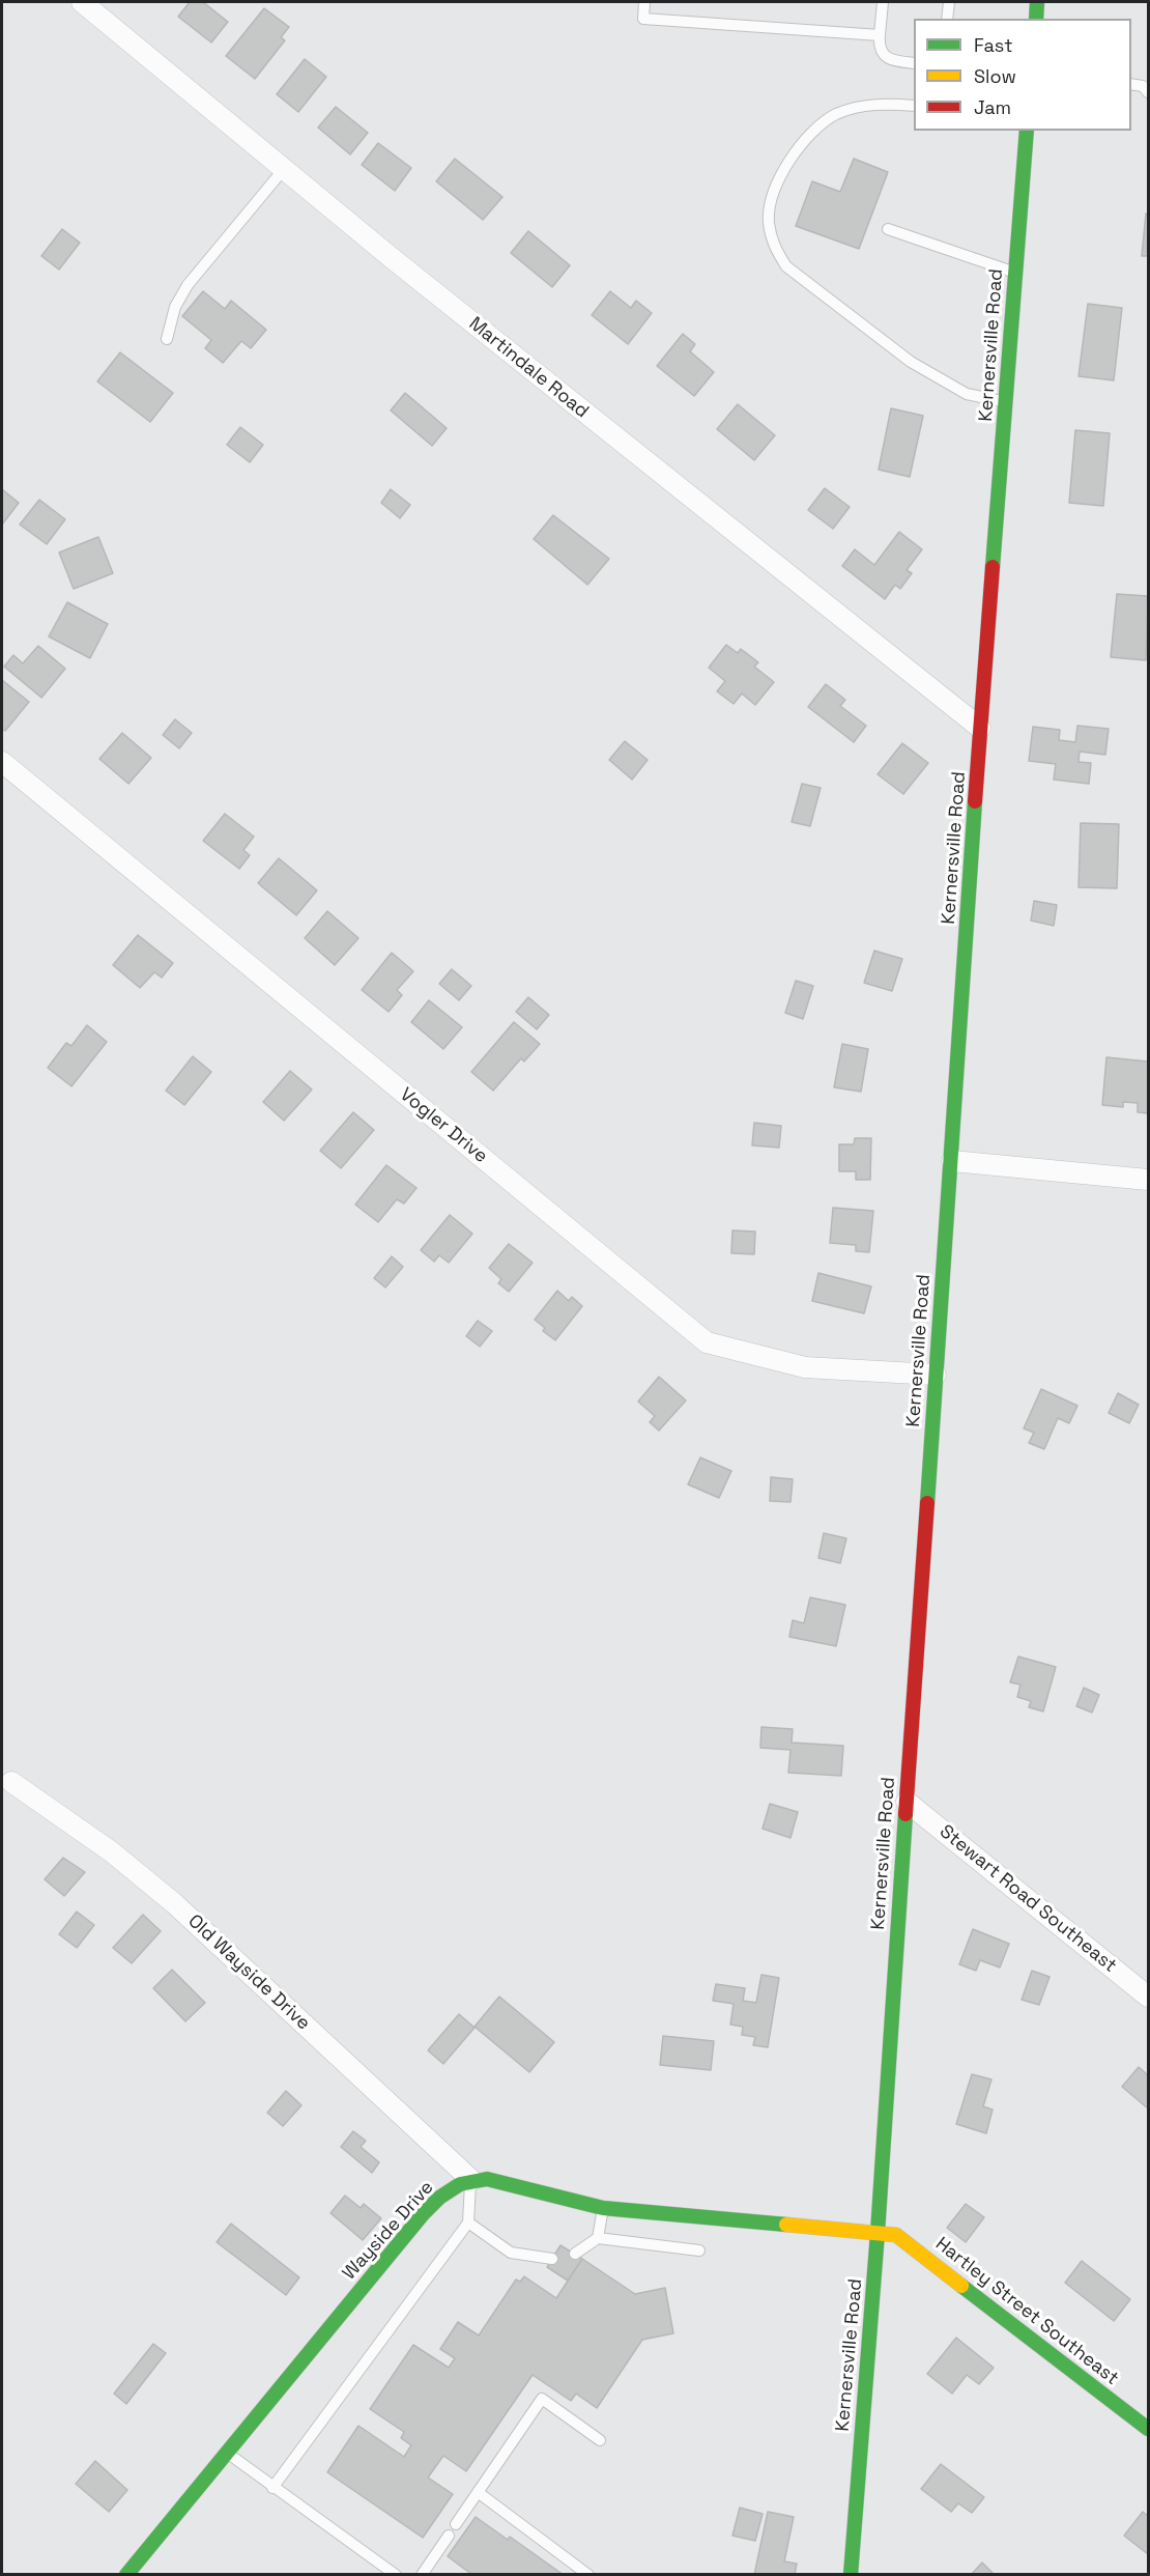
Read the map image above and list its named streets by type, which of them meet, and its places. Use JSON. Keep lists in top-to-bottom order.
{
  "streets": {
    "main road": ["Kernersville Road", "Wayside Drive", "Hartley Street Southeast"],
    "street": [
      "Martindale Road",
      "Vogler Drive",
      "Stewart Road Southeast",
      "Old Wayside Drive"
    ]
  },
  "crossings": [
    ["Kernersville Road", "Martindale Road"],
    ["Kernersville Road", "Vogler Drive"],
    ["Kernersville Road", "Stewart Road Southeast"],
    ["Kernersville Road", "Wayside Drive"],
    ["Kernersville Road", "Hartley Street Southeast"],
    ["Old Wayside Drive", "Wayside Drive"],
    ["Wayside Drive", "Hartley Street Southeast"]
  ],
  "legend": ["Fast", "Slow", "Jam"]
}
